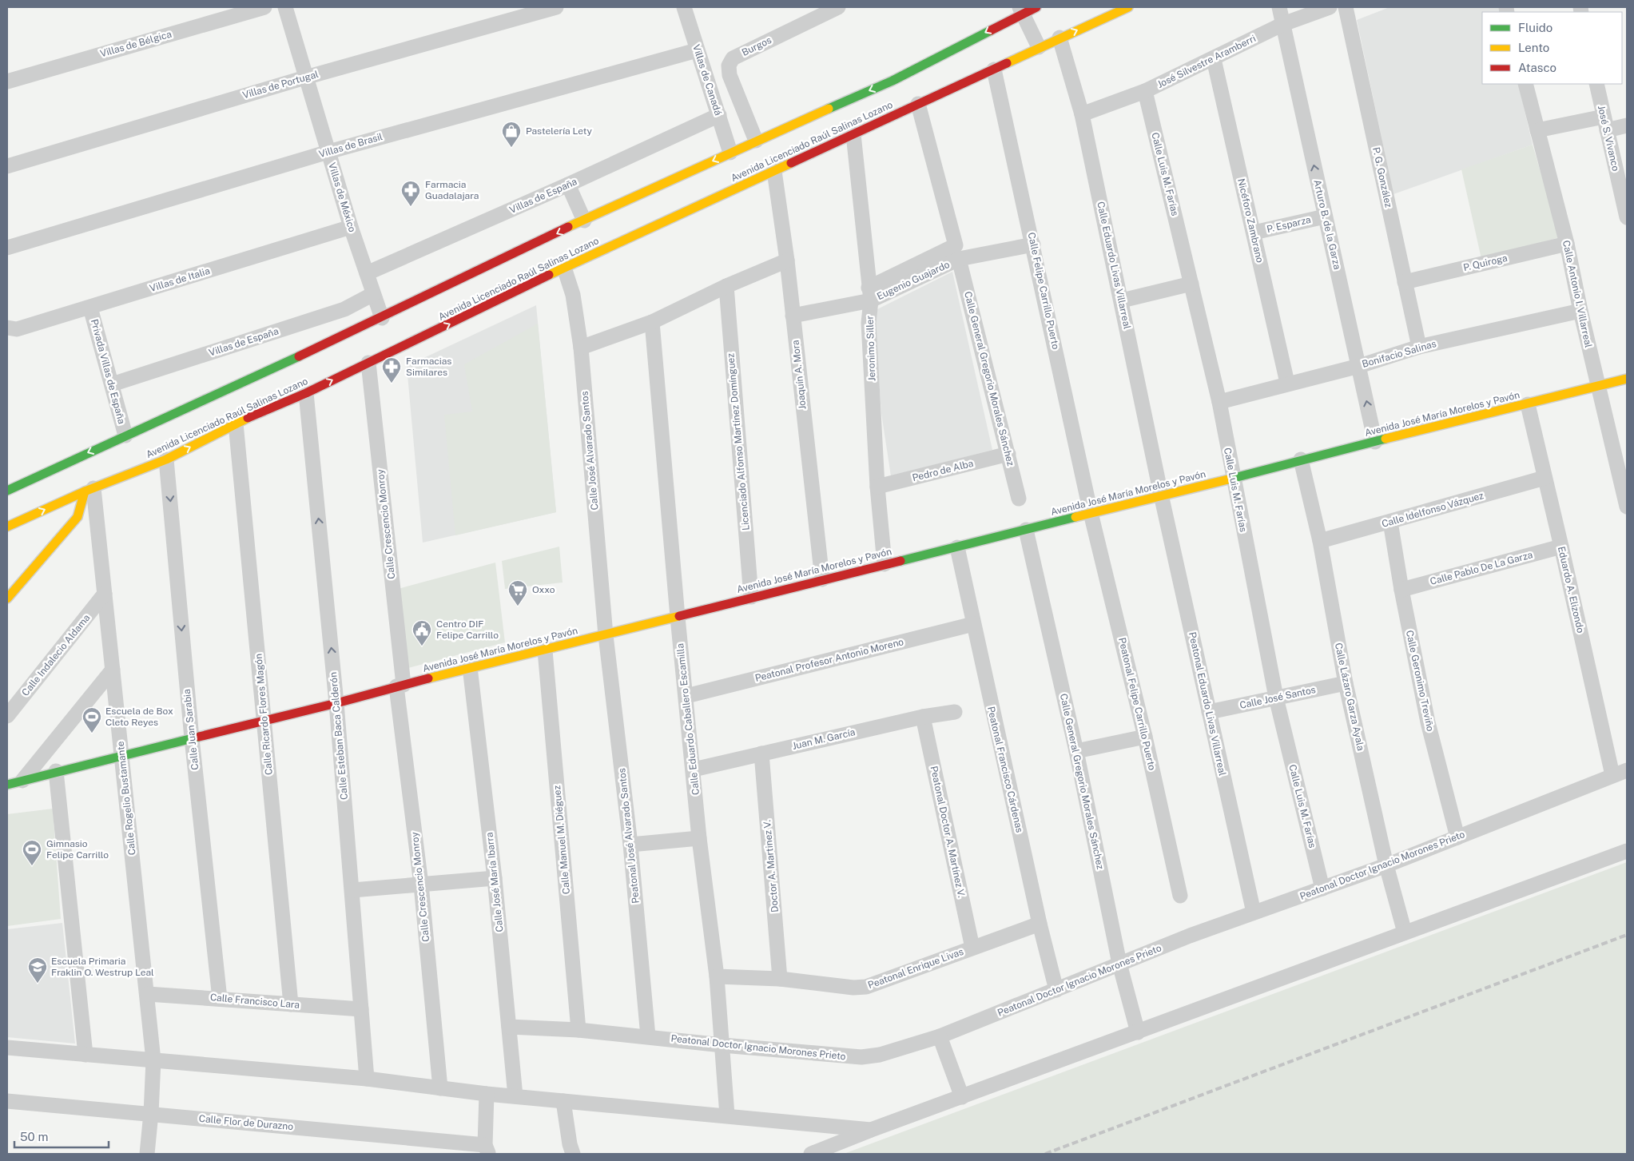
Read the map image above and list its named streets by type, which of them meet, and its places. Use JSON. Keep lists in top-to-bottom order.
{
  "streets": {
    "main road": ["Avenida Licenciado Raúl Salinas Lozano", "Avenida José María Morelos y Pavón"],
    "street": [
      "Villas de Bélgica",
      "Burgos",
      "José Silvestre Aramberri",
      "Villas de Canadá",
      "Villas de Portugal",
      "José S. Vivanco",
      "Villas de Brasil",
      "Calle Luis M. Farías",
      "P. G. González",
      "Villas de España",
      "Villas de México",
      "Nicéforo Zambrano",
      "P. Esparza",
      "Arturo B. de la Garza",
      "P. Quiroga",
      "Calle Eduardo Livas Villarreal",
      "Villas de Italia",
      "Eugenio Guajardo",
      "Calle Felipe Carrillo Puerto",
      "Calle Antonio I. Villarreal",
      "Jeronimo Siller",
      "Bonifacio Salinas",
      "Privada Villas de España",
      "Joaquín A. Mora",
      "Calle General Gregorio Morales Sánchez",
      "Licenciado Alfonso Martínez Domínguez",
      "Calle José Alvarado Santos",
      "Pedro de Alba",
      "Calle Idelfonso Vázquez",
      "Calle Crescencio Monroy",
      "Calle Pablo De La Garza",
      "Eduardo A. Elizondo",
      "Calle Indalecio Aldama",
      "Peatonal Profesor Antonio Moreno",
      "Calle Geronimo Treviño",
      "Calle Lázaro Garza Ayala",
      "Calle José Santos",
      "Peatonal Felipe Carrillo Puerto",
      "Peatonal Eduardo Livas Villarreal",
      "Calle Ricardo Flores Magón",
      "Calle Eduardo Caballero Escamilla",
      "Calle Juan Sarabia",
      "Calle Esteban Baca Calderón",
      "Juan M. García",
      "Peatonal Francisco Cárdenas",
      "Calle Rogelio Bustamante",
      "Peatonal Doctor A. Martínez V.",
      "Peatonal José Alvarado Santos",
      "Calle Manuel M. Diéguez",
      "Peatonal Doctor Ignacio Morones Prieto",
      "Doctor A. Martinez V.",
      "Calle José María Ibarra",
      "Peatonal Enrique Livas",
      "Calle Francisco Lara",
      "Calle Flor de Durazno"
    ]
  },
  "crossings": [
    ["José Silvestre Aramberri", "Calle Luis M. Farías"],
    ["José Silvestre Aramberri", "Nicéforo Zambrano"],
    ["José Silvestre Aramberri", "Arturo B. de la Garza"],
    ["José Silvestre Aramberri", "Calle Eduardo Livas Villarreal"],
    ["Villas de Canadá", "Villas de Brasil"],
    ["Villas de Canadá", "Villas de España"],
    ["Villas de Portugal", "Villas de México"],
    ["Avenida Licenciado Raúl Salinas Lozano", "Calle Eduardo Livas Villarreal"],
    ["Avenida Licenciado Raúl Salinas Lozano", "Calle Felipe Carrillo Puerto"],
    ["Avenida Licenciado Raúl Salinas Lozano", "Jeronimo Siller"],
    ["Avenida Licenciado Raúl Salinas Lozano", "Joaquín A. Mora"],
    ["Avenida Licenciado Raúl Salinas Lozano", "Calle General Gregorio Morales Sánchez"],
    ["Avenida Licenciado Raúl Salinas Lozano", "Calle José Alvarado Santos"],
    ["Avenida Licenciado Raúl Salinas Lozano", "Calle Crescencio Monroy"],
    ["Avenida Licenciado Raúl Salinas Lozano", "Calle Ricardo Flores Magón"],
    ["Avenida Licenciado Raúl Salinas Lozano", "Calle Juan Sarabia"],
    ["Avenida Licenciado Raúl Salinas Lozano", "Calle Esteban Baca Calderón"],
    ["Avenida Licenciado Raúl Salinas Lozano", "Calle Rogelio Bustamante"],
    ["Villas de Brasil", "Villas de México"],
    ["Calle Luis M. Farías", "Bonifacio Salinas"],
    ["Calle Luis M. Farías", "Avenida José María Morelos y Pavón"],
    ["Calle Luis M. Farías", "Calle José Santos"],
    ["Calle Luis M. Farías", "Peatonal Doctor Ignacio Morones Prieto"],
    ["P. G. González", "P. Quiroga"],
    ["P. G. González", "Bonifacio Salinas"],
    ["Villas de España", "Villas de México"],
    ["Villas de España", "Privada Villas de España"],
    ["Villas de México", "Villas de Italia"],
    ["Nicéforo Zambrano", "P. Esparza"],
    ["Nicéforo Zambrano", "Bonifacio Salinas"],
    ["P. Esparza", "Arturo B. de la Garza"],
    ["Arturo B. de la Garza", "Bonifacio Salinas"],
    ["Arturo B. de la Garza", "Avenida José María Morelos y Pavón"],
    ["P. Quiroga", "Calle Antonio I. Villarreal"],
    ["Calle Eduardo Livas Villarreal", "Avenida José María Morelos y Pavón"],
    ["Calle Eduardo Livas Villarreal", "Peatonal Eduardo Livas Villarreal"],
    ["Villas de Italia", "Privada Villas de España"],
    ["Eugenio Guajardo", "Calle Felipe Carrillo Puerto"],
    ["Eugenio Guajardo", "Jeronimo Siller"],
    ["Eugenio Guajardo", "Joaquín A. Mora"],
    ["Eugenio Guajardo", "Calle General Gregorio Morales Sánchez"],
    ["Calle Felipe Carrillo Puerto", "Avenida José María Morelos y Pavón"],
    ["Calle Felipe Carrillo Puerto", "Peatonal Felipe Carrillo Puerto"],
    ["Calle Antonio I. Villarreal", "Bonifacio Salinas"],
    ["Calle Antonio I. Villarreal", "Avenida José María Morelos y Pavón"],
    ["Jeronimo Siller", "Avenida José María Morelos y Pavón"],
    ["Jeronimo Siller", "Pedro de Alba"],
    ["Joaquín A. Mora", "Avenida José María Morelos y Pavón"],
    ["Calle General Gregorio Morales Sánchez", "Avenida José María Morelos y Pavón"],
    ["Calle General Gregorio Morales Sánchez", "Pedro de Alba"],
    ["Calle General Gregorio Morales Sánchez", "Peatonal Doctor Ignacio Morones Prieto"],
    ["Avenida José María Morelos y Pavón", "Licenciado Alfonso Martínez Domínguez"],
    ["Avenida José María Morelos y Pavón", "Calle José Alvarado Santos"],
    ["Avenida José María Morelos y Pavón", "Calle Crescencio Monroy"],
    ["Avenida José María Morelos y Pavón", "Eduardo A. Elizondo"],
    ["Avenida José María Morelos y Pavón", "Calle Lázaro Garza Ayala"],
    ["Avenida José María Morelos y Pavón", "Peatonal Felipe Carrillo Puerto"],
    ["Avenida José María Morelos y Pavón", "Peatonal Eduardo Livas Villarreal"],
    ["Avenida José María Morelos y Pavón", "Calle Ricardo Flores Magón"],
    ["Avenida José María Morelos y Pavón", "Calle Eduardo Caballero Escamilla"],
    ["Avenida José María Morelos y Pavón", "Calle Juan Sarabia"],
    ["Avenida José María Morelos y Pavón", "Calle Esteban Baca Calderón"],
    ["Avenida José María Morelos y Pavón", "Peatonal Francisco Cárdenas"],
    ["Avenida José María Morelos y Pavón", "Calle Rogelio Bustamante"],
    ["Avenida José María Morelos y Pavón", "Peatonal José Alvarado Santos"],
    ["Avenida José María Morelos y Pavón", "Calle Manuel M. Diéguez"],
    ["Avenida José María Morelos y Pavón", "Calle José María Ibarra"],
    ["Calle José Alvarado Santos", "Peatonal José Alvarado Santos"],
    ["Calle Idelfonso Vázquez", "Eduardo A. Elizondo"],
    ["Calle Idelfonso Vázquez", "Calle Geronimo Treviño"],
    ["Calle Idelfonso Vázquez", "Calle Lázaro Garza Ayala"],
    ["Calle Pablo De La Garza", "Eduardo A. Elizondo"],
    ["Calle Pablo De La Garza", "Calle Geronimo Treviño"],
    ["Eduardo A. Elizondo", "Peatonal Doctor Ignacio Morones Prieto"],
    ["Calle Indalecio Aldama", "Calle Rogelio Bustamante"],
    ["Peatonal Profesor Antonio Moreno", "Calle Eduardo Caballero Escamilla"],
    ["Peatonal Profesor Antonio Moreno", "Peatonal Francisco Cárdenas"],
    ["Calle Geronimo Treviño", "Peatonal Doctor Ignacio Morones Prieto"],
    ["Calle Lázaro Garza Ayala", "Calle José Santos"],
    ["Calle Lázaro Garza Ayala", "Peatonal Doctor Ignacio Morones Prieto"],
    ["Calle José Santos", "Peatonal Eduardo Livas Villarreal"],
    ["Peatonal Eduardo Livas Villarreal", "Peatonal Doctor Ignacio Morones Prieto"],
    ["Calle Ricardo Flores Magón", "Calle Francisco Lara"],
    ["Calle Eduardo Caballero Escamilla", "Juan M. García"],
    ["Calle Eduardo Caballero Escamilla", "Peatonal Doctor Ignacio Morones Prieto"],
    ["Calle Eduardo Caballero Escamilla", "Peatonal Enrique Livas"],
    ["Calle Juan Sarabia", "Calle Francisco Lara"],
    ["Calle Esteban Baca Calderón", "Calle Francisco Lara"],
    ["Juan M. García", "Peatonal Doctor A. Martínez V."],
    ["Juan M. García", "Doctor A. Martinez V."],
    ["Peatonal Francisco Cárdenas", "Peatonal Doctor Ignacio Morones Prieto"],
    ["Peatonal Francisco Cárdenas", "Peatonal Enrique Livas"],
    ["Calle Rogelio Bustamante", "Calle Francisco Lara"],
    ["Calle Rogelio Bustamante", "Calle Flor de Durazno"],
    ["Peatonal Doctor A. Martínez V.", "Peatonal Enrique Livas"],
    ["Peatonal José Alvarado Santos", "Peatonal Doctor Ignacio Morones Prieto"],
    ["Calle Manuel M. Diéguez", "Peatonal Doctor Ignacio Morones Prieto"],
    ["Peatonal Doctor Ignacio Morones Prieto", "Calle José María Ibarra"],
    ["Doctor A. Martinez V.", "Peatonal Enrique Livas"]
  ],
  "one_way": ["Arturo B. de la Garza", "Calle Juan Sarabia", "Calle Esteban Baca Calderón"],
  "places": {
    "shop": ["Pastelería Lety"],
    "pharmacy": ["Farmacia Guadalajara", "Farmacias Similares"],
    "supermarket": ["Oxxo"],
    "public building": ["Centro DIF Felipe Carrillo"],
    "sports": ["Escuela de Box Cleto Reyes", "Gimnasio Felipe Carrillo"],
    "school or university": ["Escuela Primaria Fraklin O. Westrup Leal"]
  },
  "legend": ["Fluido", "Lento", "Atasco"],
  "scale_bar": "50 m"
}
